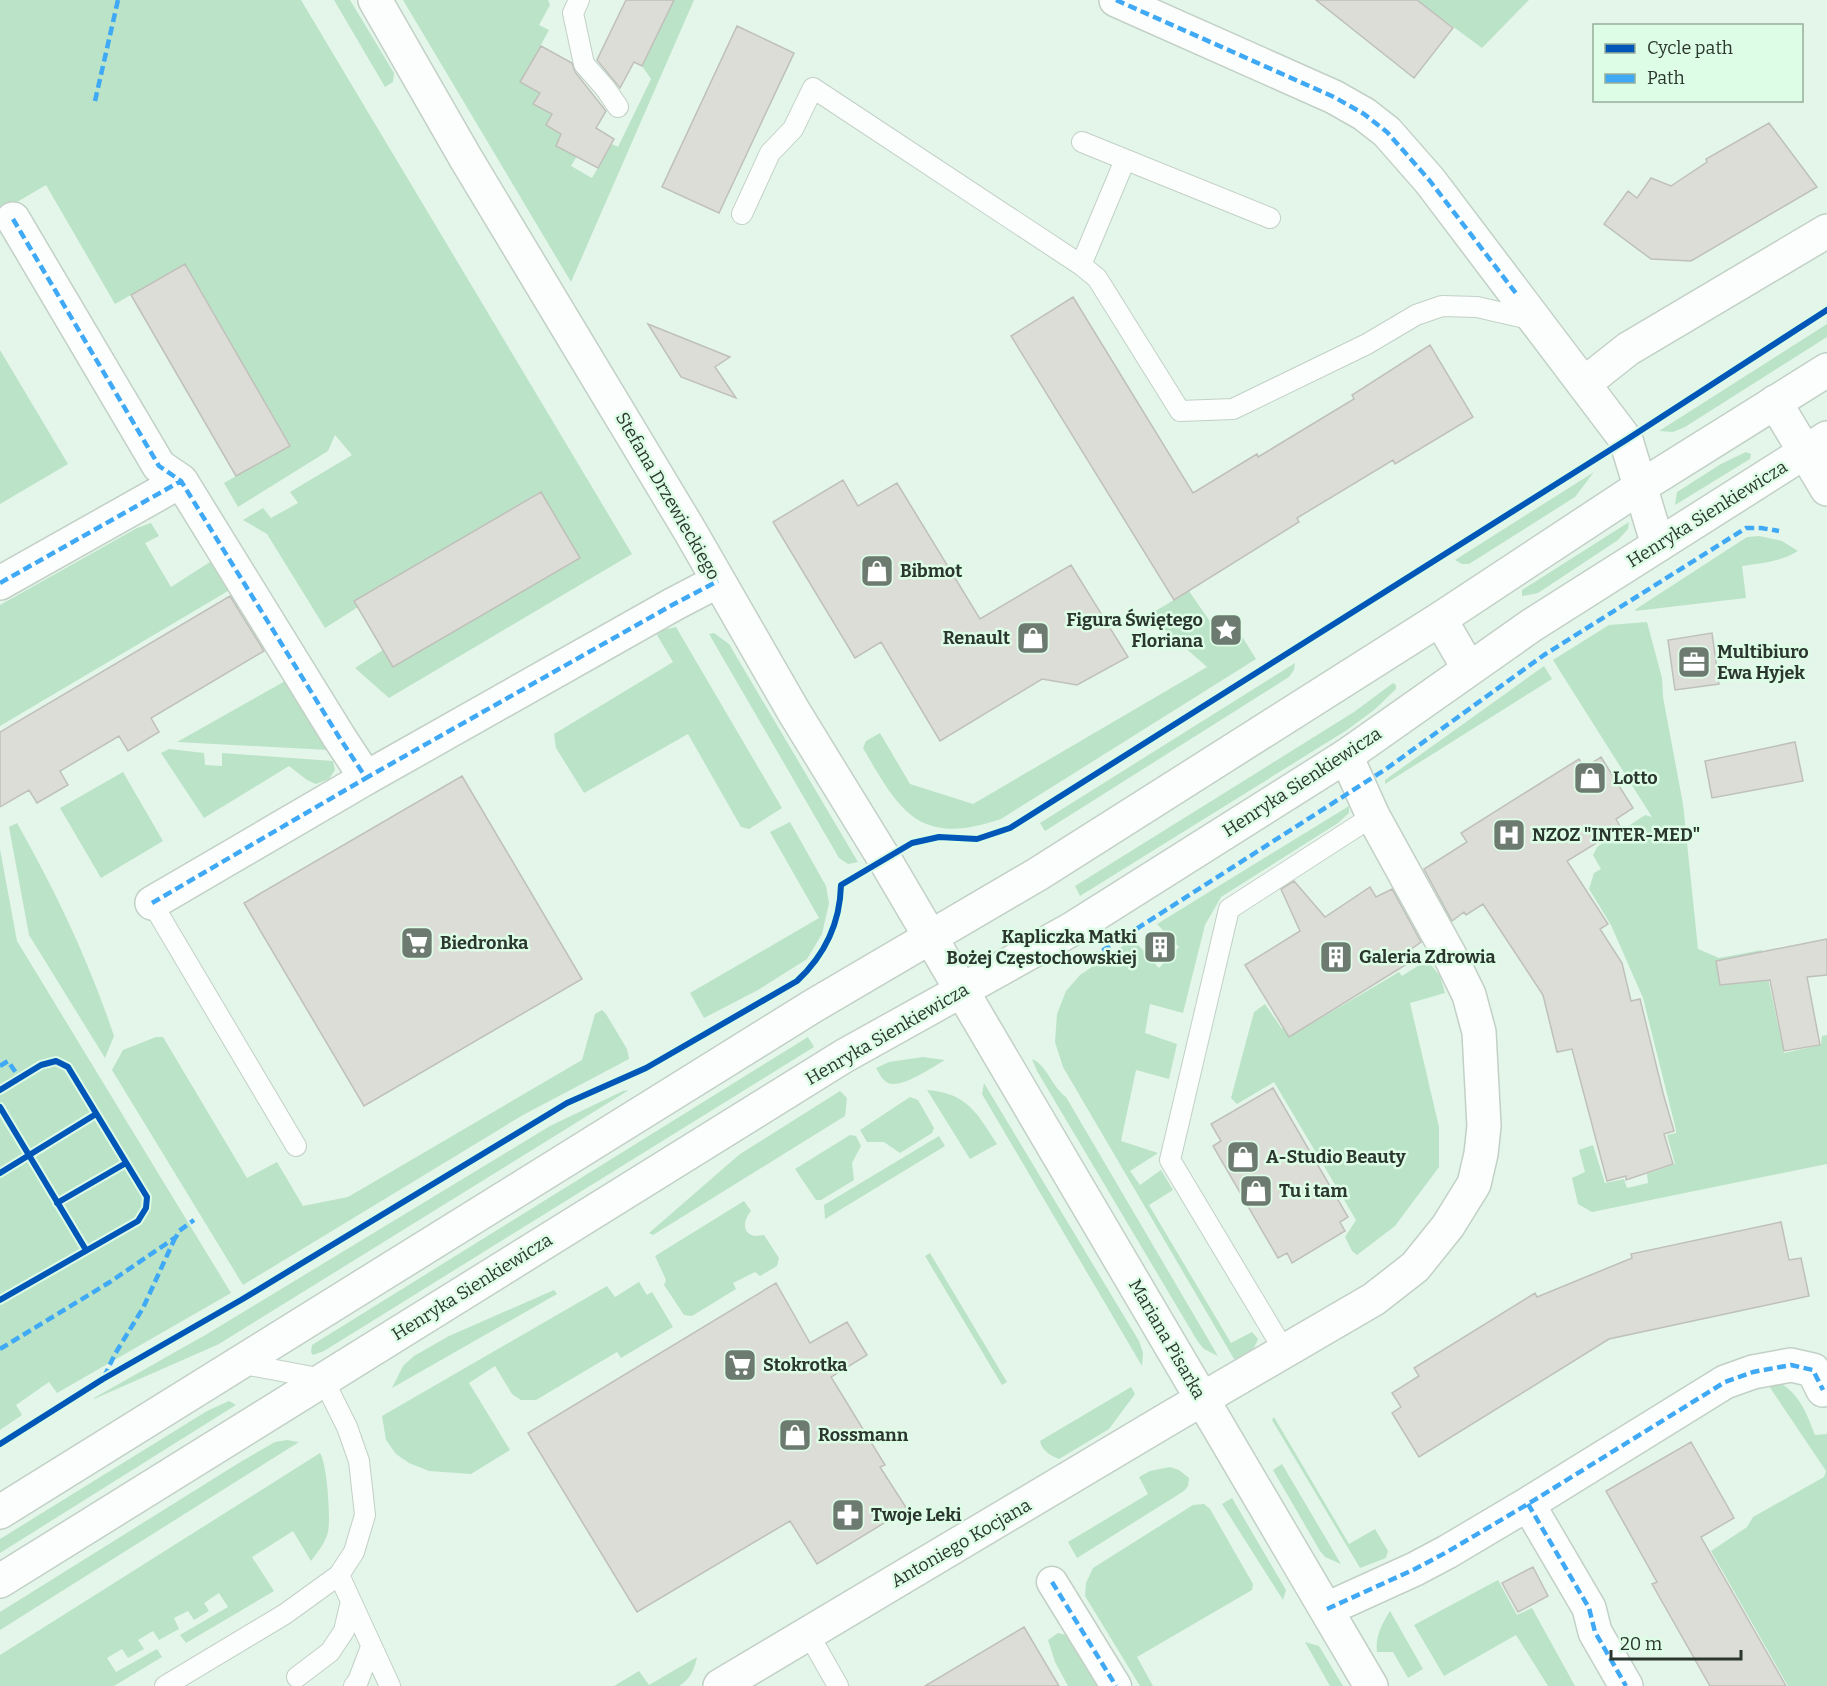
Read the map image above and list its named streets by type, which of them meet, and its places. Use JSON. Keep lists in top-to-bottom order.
{
  "streets": {
    "street": [
      "Stefana Drzewieckiego",
      "Henryka Sienkiewicza",
      "Mariana Pisarka",
      "Antoniego Kocjana"
    ]
  },
  "crossings": [
    ["Stefana Drzewieckiego", "Henryka Sienkiewicza"],
    ["Stefana Drzewieckiego", "Mariana Pisarka"],
    ["Henryka Sienkiewicza", "Mariana Pisarka"],
    ["Henryka Sienkiewicza", "Antoniego Kocjana"],
    ["Mariana Pisarka", "Antoniego Kocjana"]
  ],
  "places": {
    "shop": [
      "Bibmot",
      "Renault",
      "Lotto",
      "A-Studio Beauty",
      "Tu i tam",
      "Rossmann"
    ],
    "place": ["Figura Świętego Floriana"],
    "office": ["Multibiuro Ewa Hyjek"],
    "hospital": ["NZOZ \"INTER-MED\""],
    "supermarket": ["Biedronka", "Stokrotka"],
    "building": ["Kapliczka Matki Bożej Częstochowskiej", "Galeria Zdrowia"],
    "pharmacy": ["Twoje Leki"]
  },
  "legend": ["Cycle path", "Path"],
  "scale_bar": "20 m"
}
